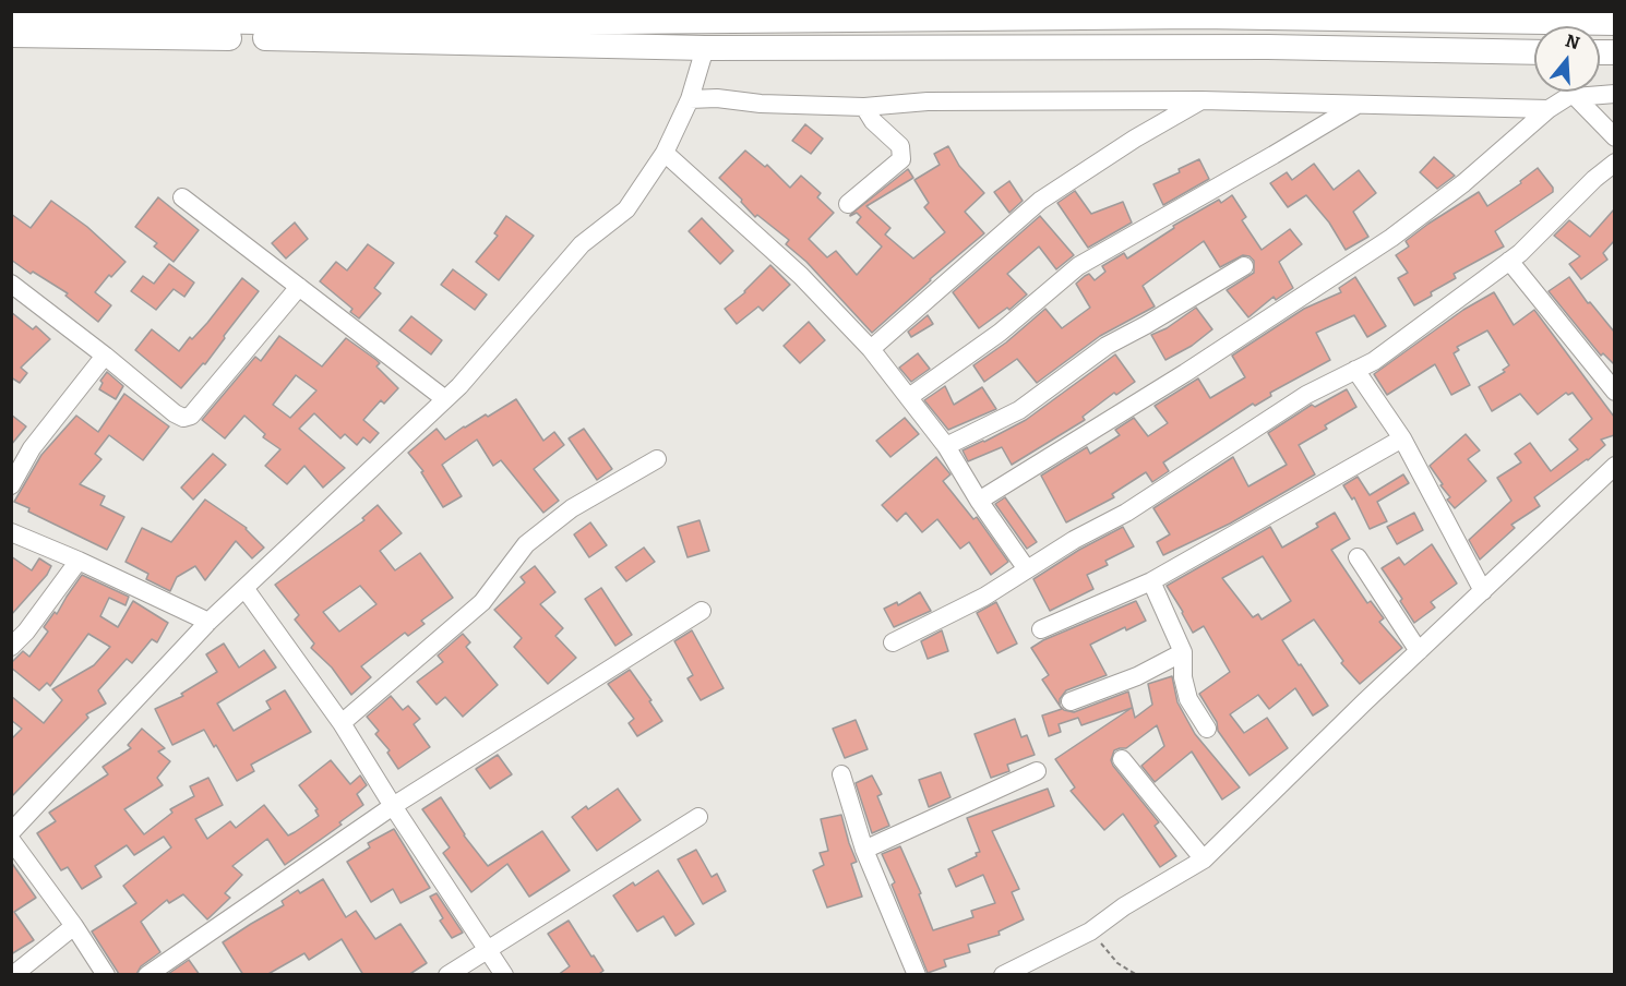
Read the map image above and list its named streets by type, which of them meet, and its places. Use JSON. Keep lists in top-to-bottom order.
{
  "north": "top"
}
